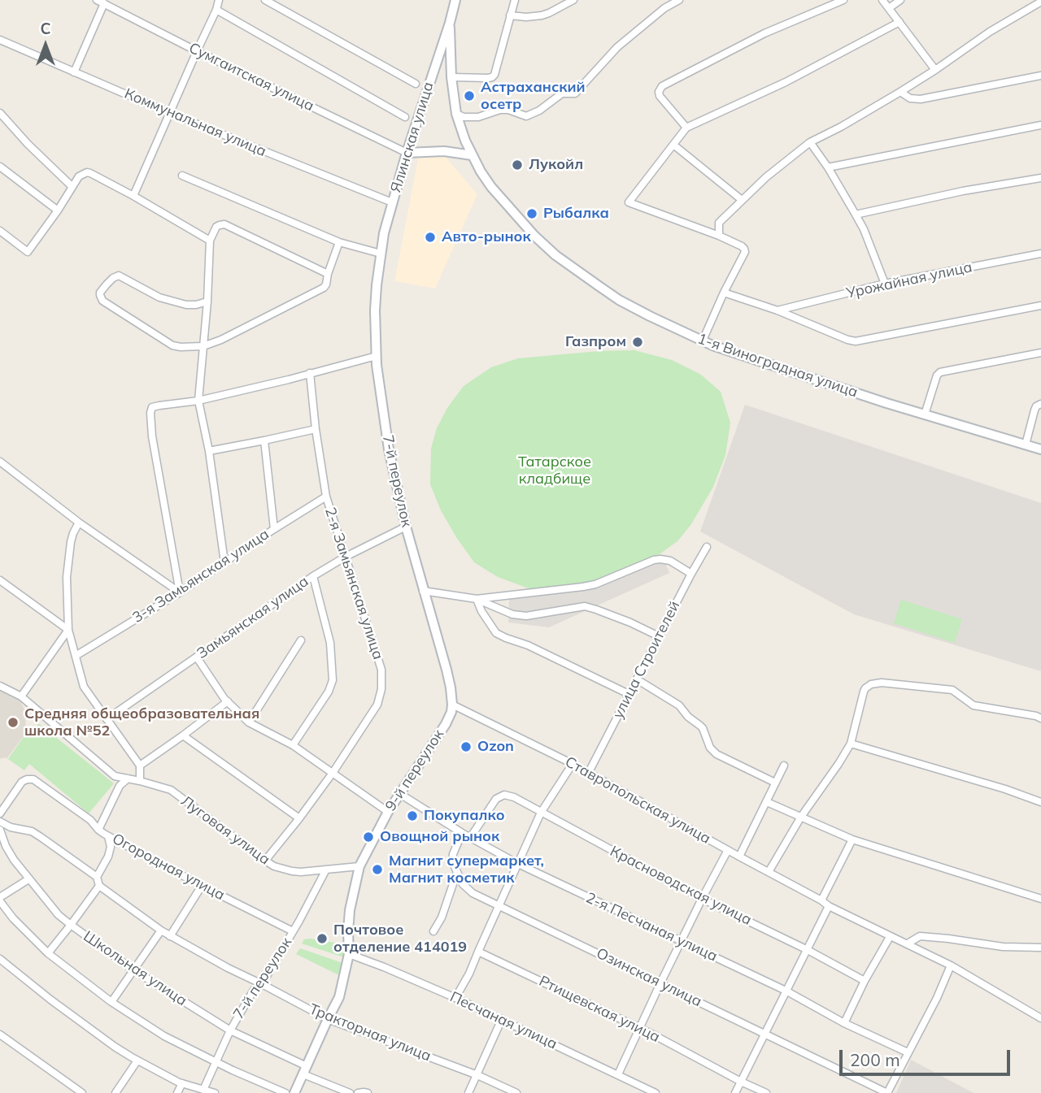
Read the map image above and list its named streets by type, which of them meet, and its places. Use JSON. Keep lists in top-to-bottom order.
{
  "streets": {
    "street": [
      "Сумгаитская улица",
      "Коммунальная улица",
      "Ялинская улица",
      "Урожайная улица",
      "1-я Виноградная улица",
      "7-й переулок",
      "3-я Замьянская улица",
      "2-я Замьянская улица",
      "Замьянская улица",
      "улица Строителей",
      "9-й переулок",
      "Ставропольская улица",
      "Луговая улица",
      "Огородная улица",
      "Красноводская улица",
      "2-я Песчаная улица",
      "Школьная улица",
      "Озинская улица",
      "Ртищевская улица",
      "Песчаная улица",
      "Тракторная улица"
    ]
  },
  "crossings": [
    ["Сумгаитская улица", "Ялинская улица"],
    ["Коммунальная улица", "Ялинская улица"],
    ["Ялинская улица", "1-я Виноградная улица"],
    ["Ялинская улица", "7-й переулок"],
    ["7-й переулок", "Замьянская улица"],
    ["7-й переулок", "9-й переулок"],
    ["7-й переулок", "Ставропольская улица"],
    ["7-й переулок", "Луговая улица"],
    ["7-й переулок", "Огородная улица"],
    ["7-й переулок", "Школьная улица"],
    ["7-й переулок", "Тракторная улица"],
    ["3-я Замьянская улица", "2-я Замьянская улица"],
    ["2-я Замьянская улица", "Замьянская улица"],
    ["2-я Замьянская улица", "Луговая улица"],
    ["улица Строителей", "Ставропольская улица"],
    ["9-й переулок", "Ставропольская улица"],
    ["9-й переулок", "Луговая улица"],
    ["9-й переулок", "2-я Песчаная улица"],
    ["9-й переулок", "Школьная улица"],
    ["9-й переулок", "Песчаная улица"],
    ["9-й переулок", "Тракторная улица"],
    ["Красноводская улица", "2-я Песчаная улица"]
  ],
  "parks": ["Татарское кладбище"],
  "places": [
    "Астраханский осетр",
    "Лукойл",
    "Рыбалка",
    "Авто-рынок",
    "Газпром",
    "Средняя общеобразовательная школа №52",
    "Ozon",
    "Покупалко",
    "Овощной рынок",
    "Магнит супермаркет, Магнит косметик",
    "Почтовое отделение 414019"
  ],
  "scale_bar": "200 m",
  "north": "top"
}
